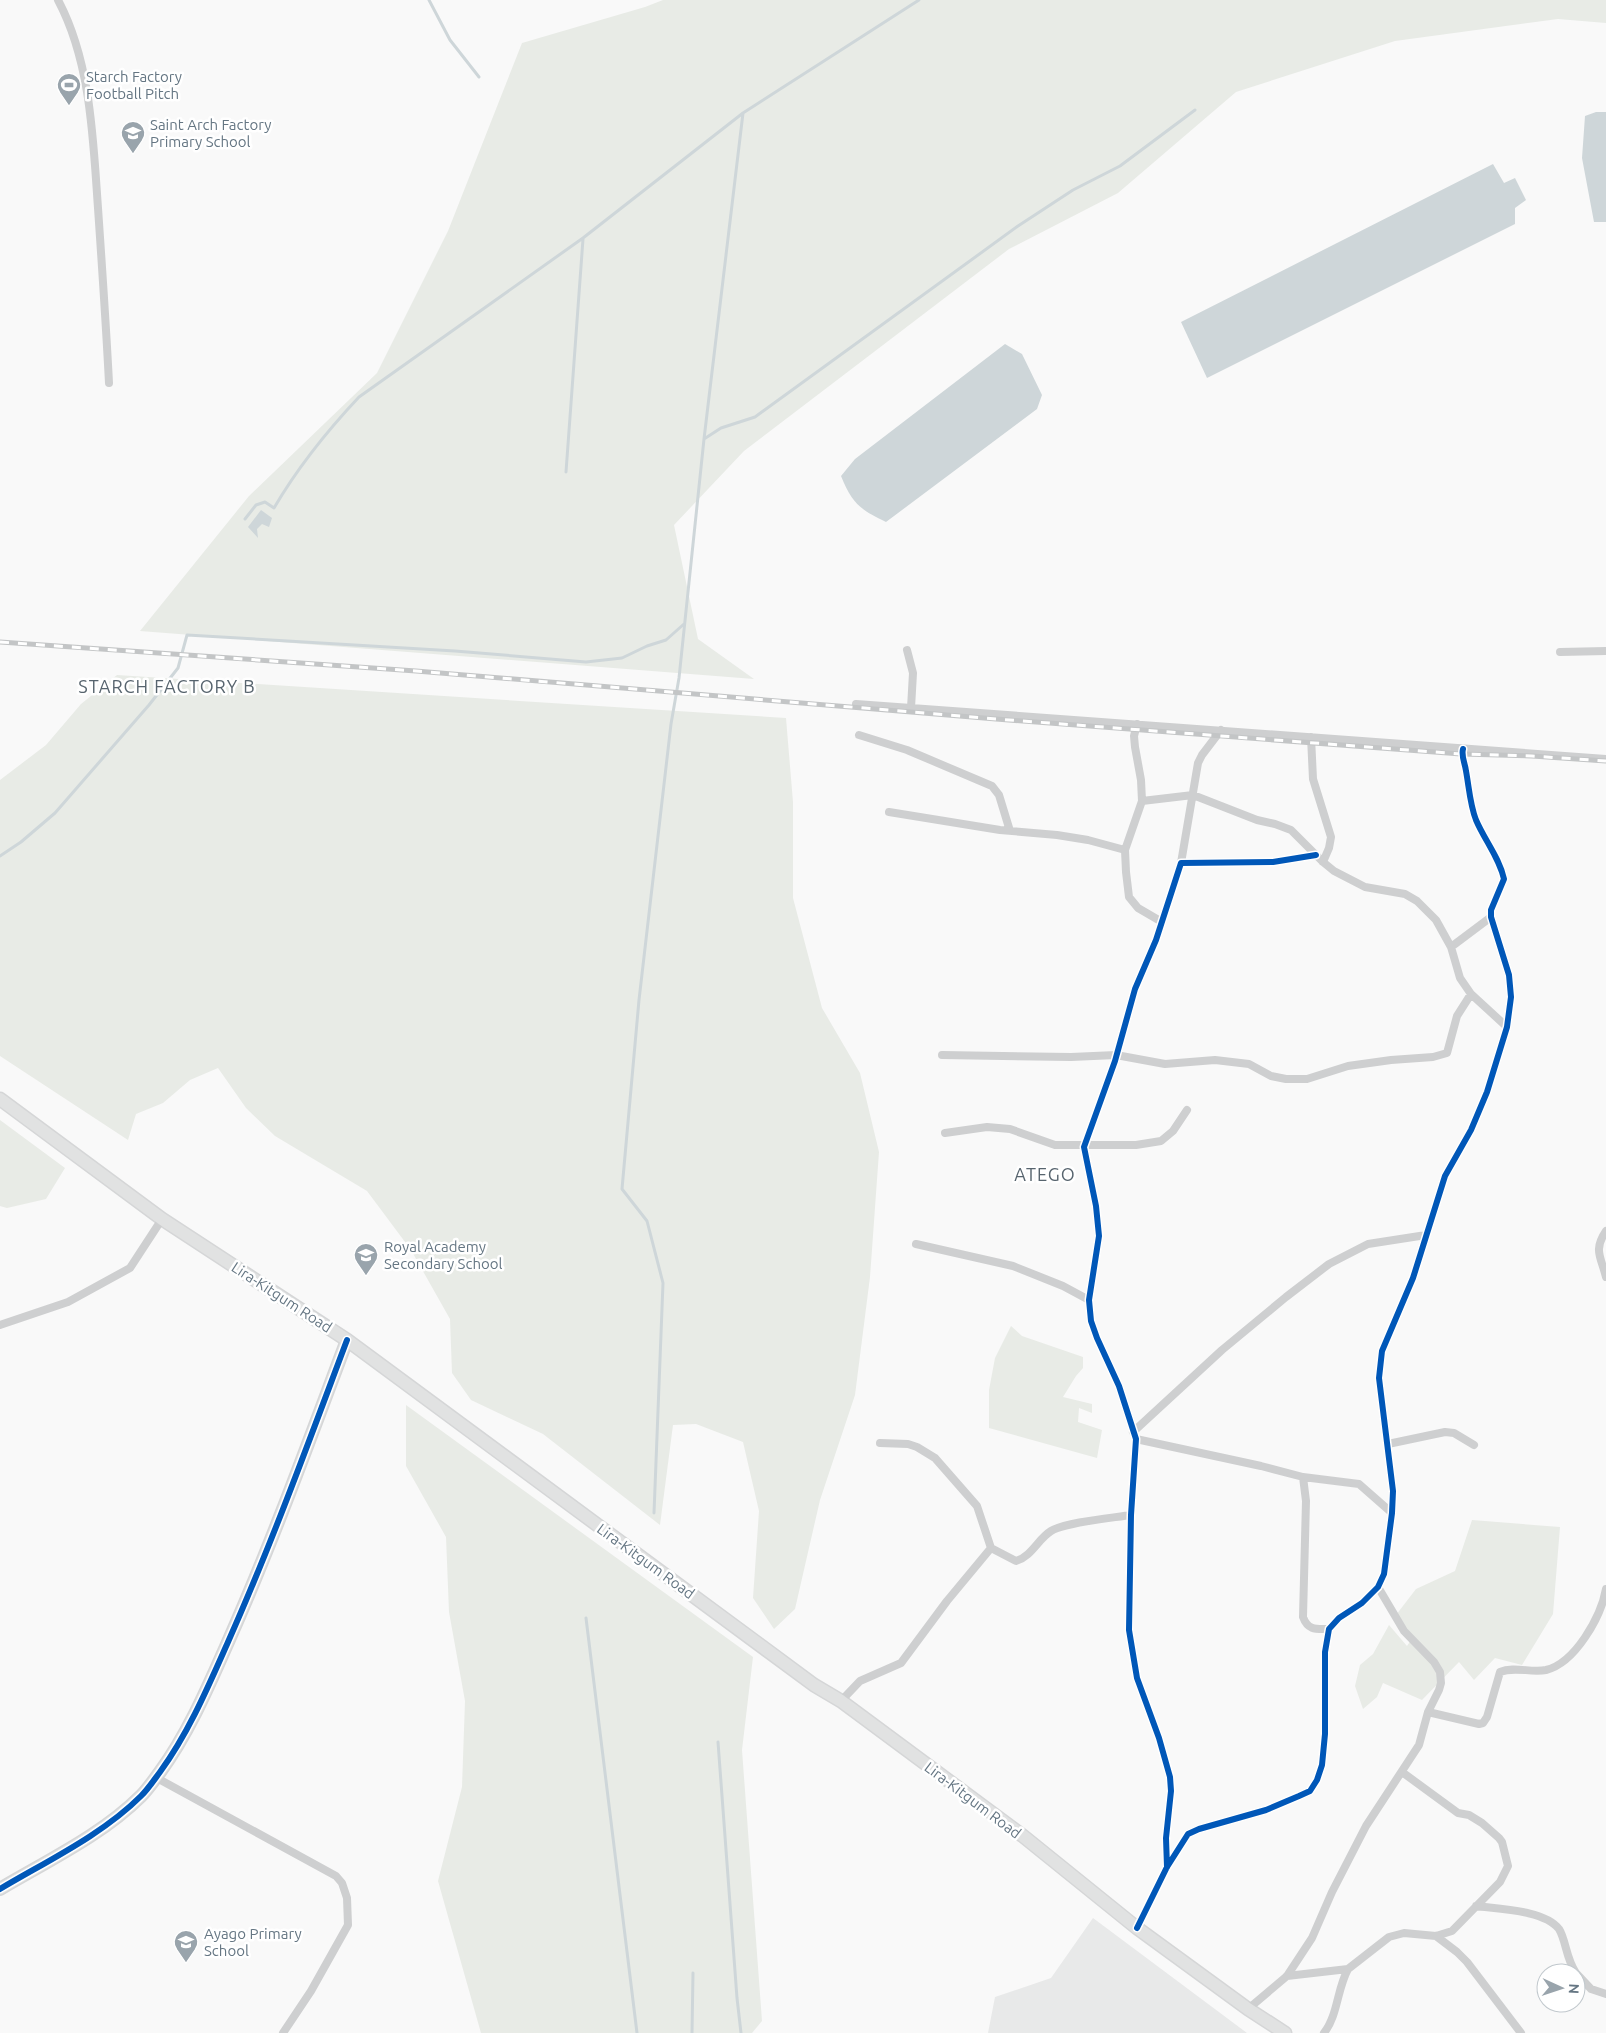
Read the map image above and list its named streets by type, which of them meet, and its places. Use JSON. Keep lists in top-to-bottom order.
{
  "streets": {
    "main road": ["Lira-Kitgum Road"]
  },
  "districts": ["STARCH FACTORY B", "ATEGO"],
  "places": {
    "sports": ["Starch Factory Football Pitch"],
    "school or university": ["Saint Arch Factory Primary School", "Royal Academy Secondary School", "Ayago Primary School"]
  },
  "north": "right"
}
